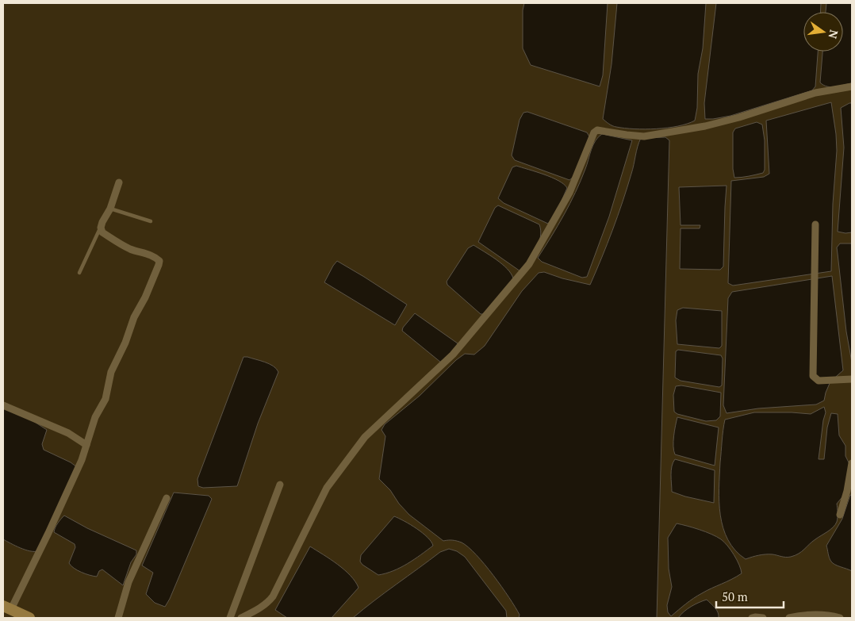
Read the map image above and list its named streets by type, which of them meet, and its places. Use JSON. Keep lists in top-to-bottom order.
{
  "scale_bar": "50 m",
  "north": "right"
}
